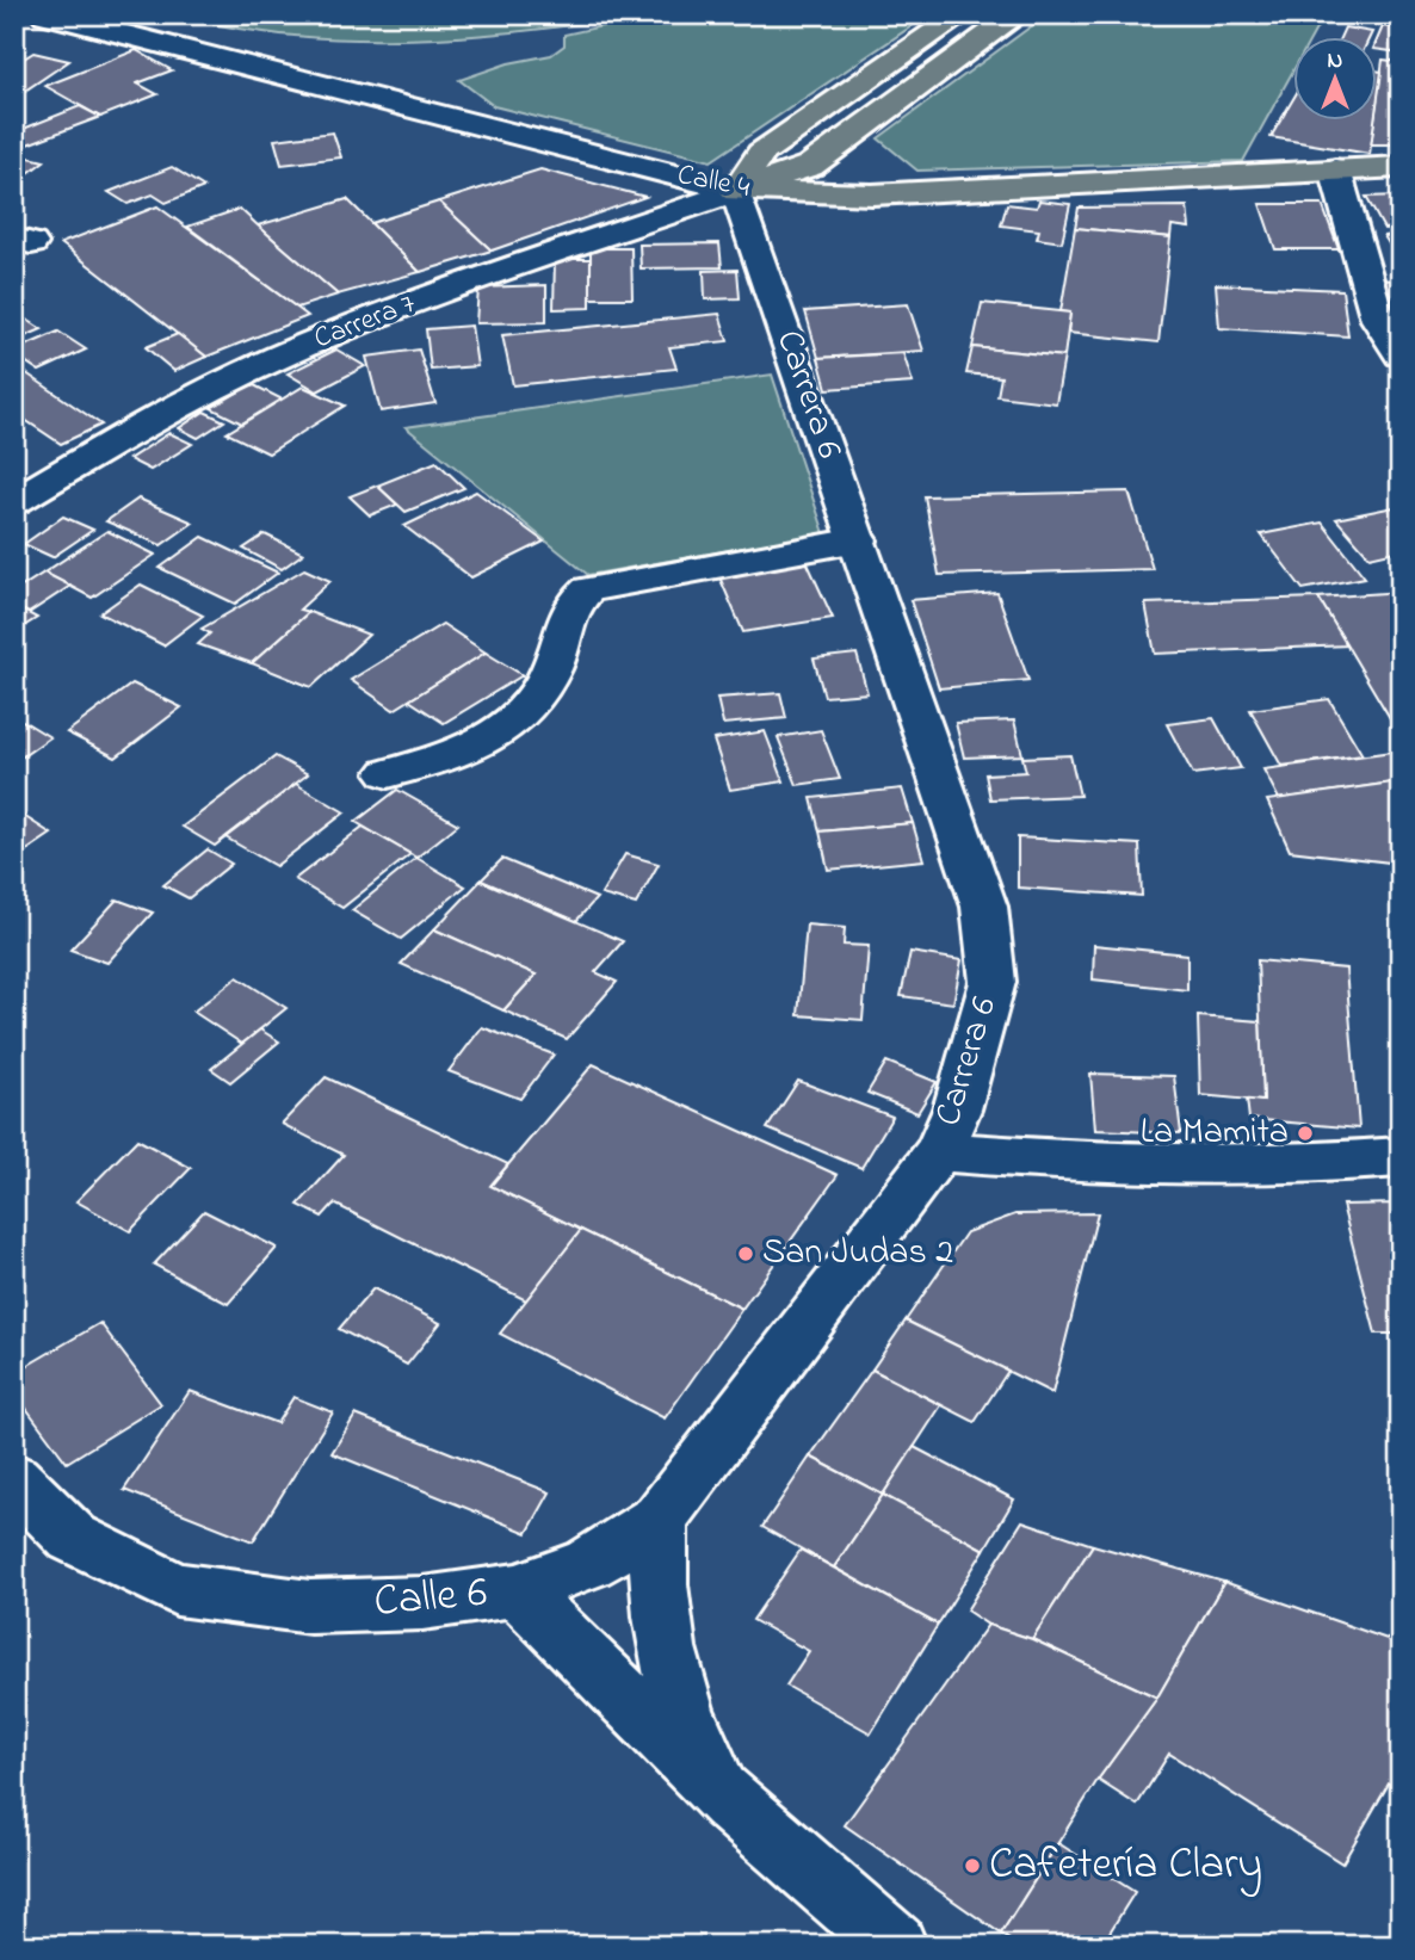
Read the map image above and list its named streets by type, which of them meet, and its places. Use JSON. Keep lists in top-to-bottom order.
{
  "streets": {
    "main road": ["Calle 4"],
    "street": ["Carrera 7", "Carrera 6", "Calle 6"]
  },
  "crossings": [
    ["Calle 4", "Carrera 7"],
    ["Calle 4", "Carrera 6"],
    ["Carrera 7", "Carrera 6"],
    ["Carrera 6", "Calle 6"]
  ],
  "places": ["La Mamita", "San Judas 2", "Cafetería Clary"],
  "north": "top"
}
